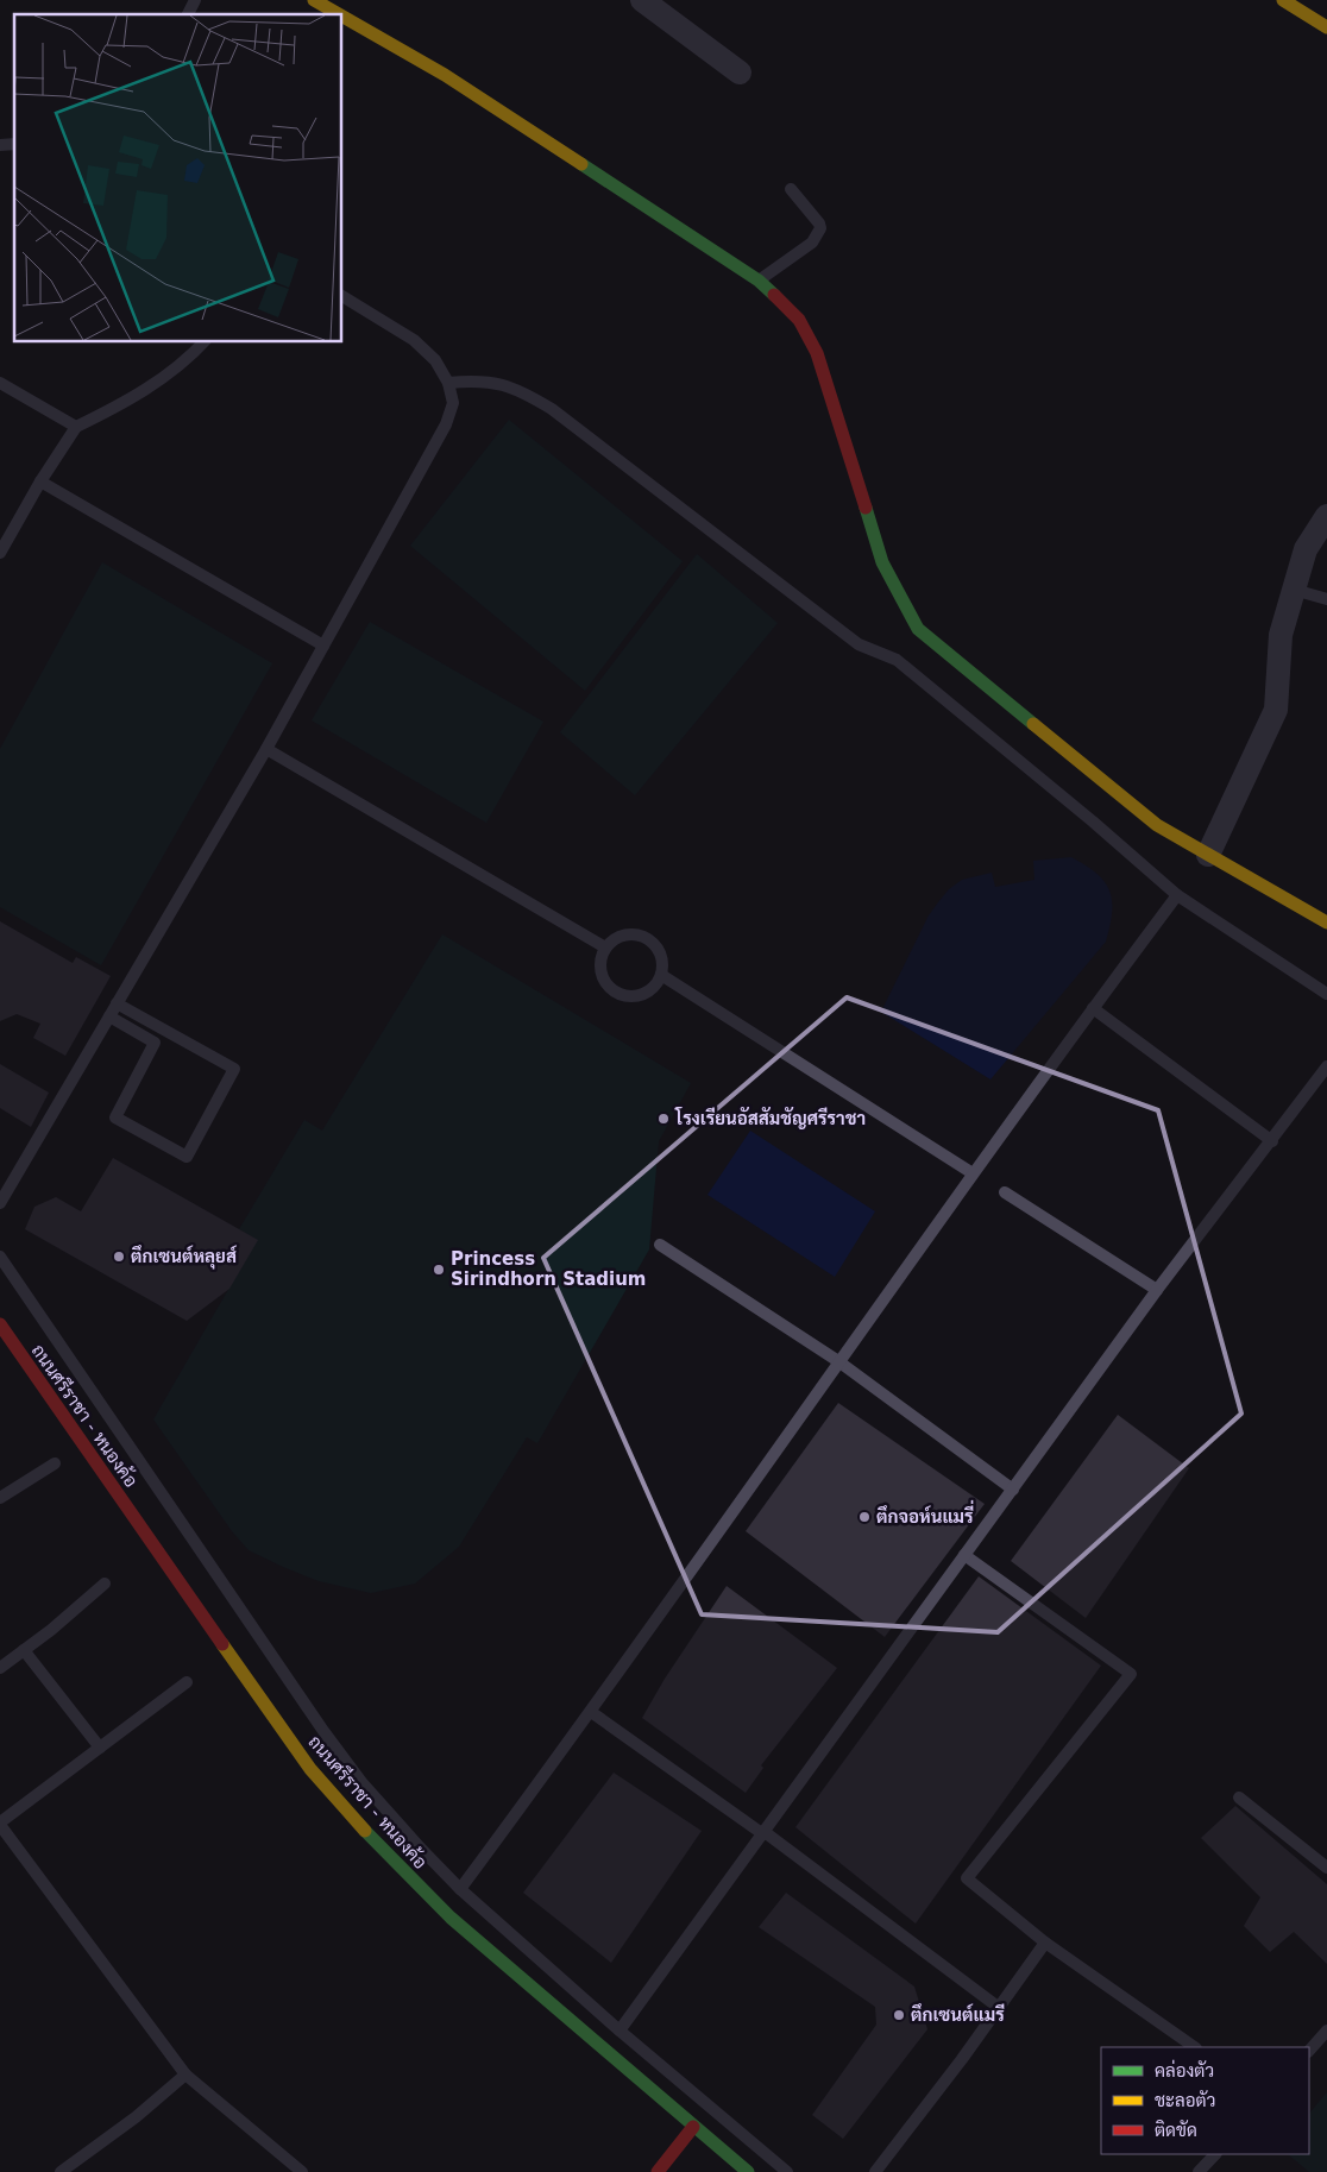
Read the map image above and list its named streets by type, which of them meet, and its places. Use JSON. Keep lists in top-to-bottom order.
{
  "streets": {
    "street": ["ถนนศรีราชา - หนองค้อ"]
  },
  "places": [
    "โรงเรียนอัสสัมชัญศรีราชา",
    "ตึกเซนต์หลุยส์",
    "Princess Sirindhorn Stadium",
    "ตึกจอห์นแมรี่",
    "ตึกเซนต์แมรี"
  ],
  "legend": ["คล่องตัว", "ชะลอตัว", "ติดขัด"]
}
